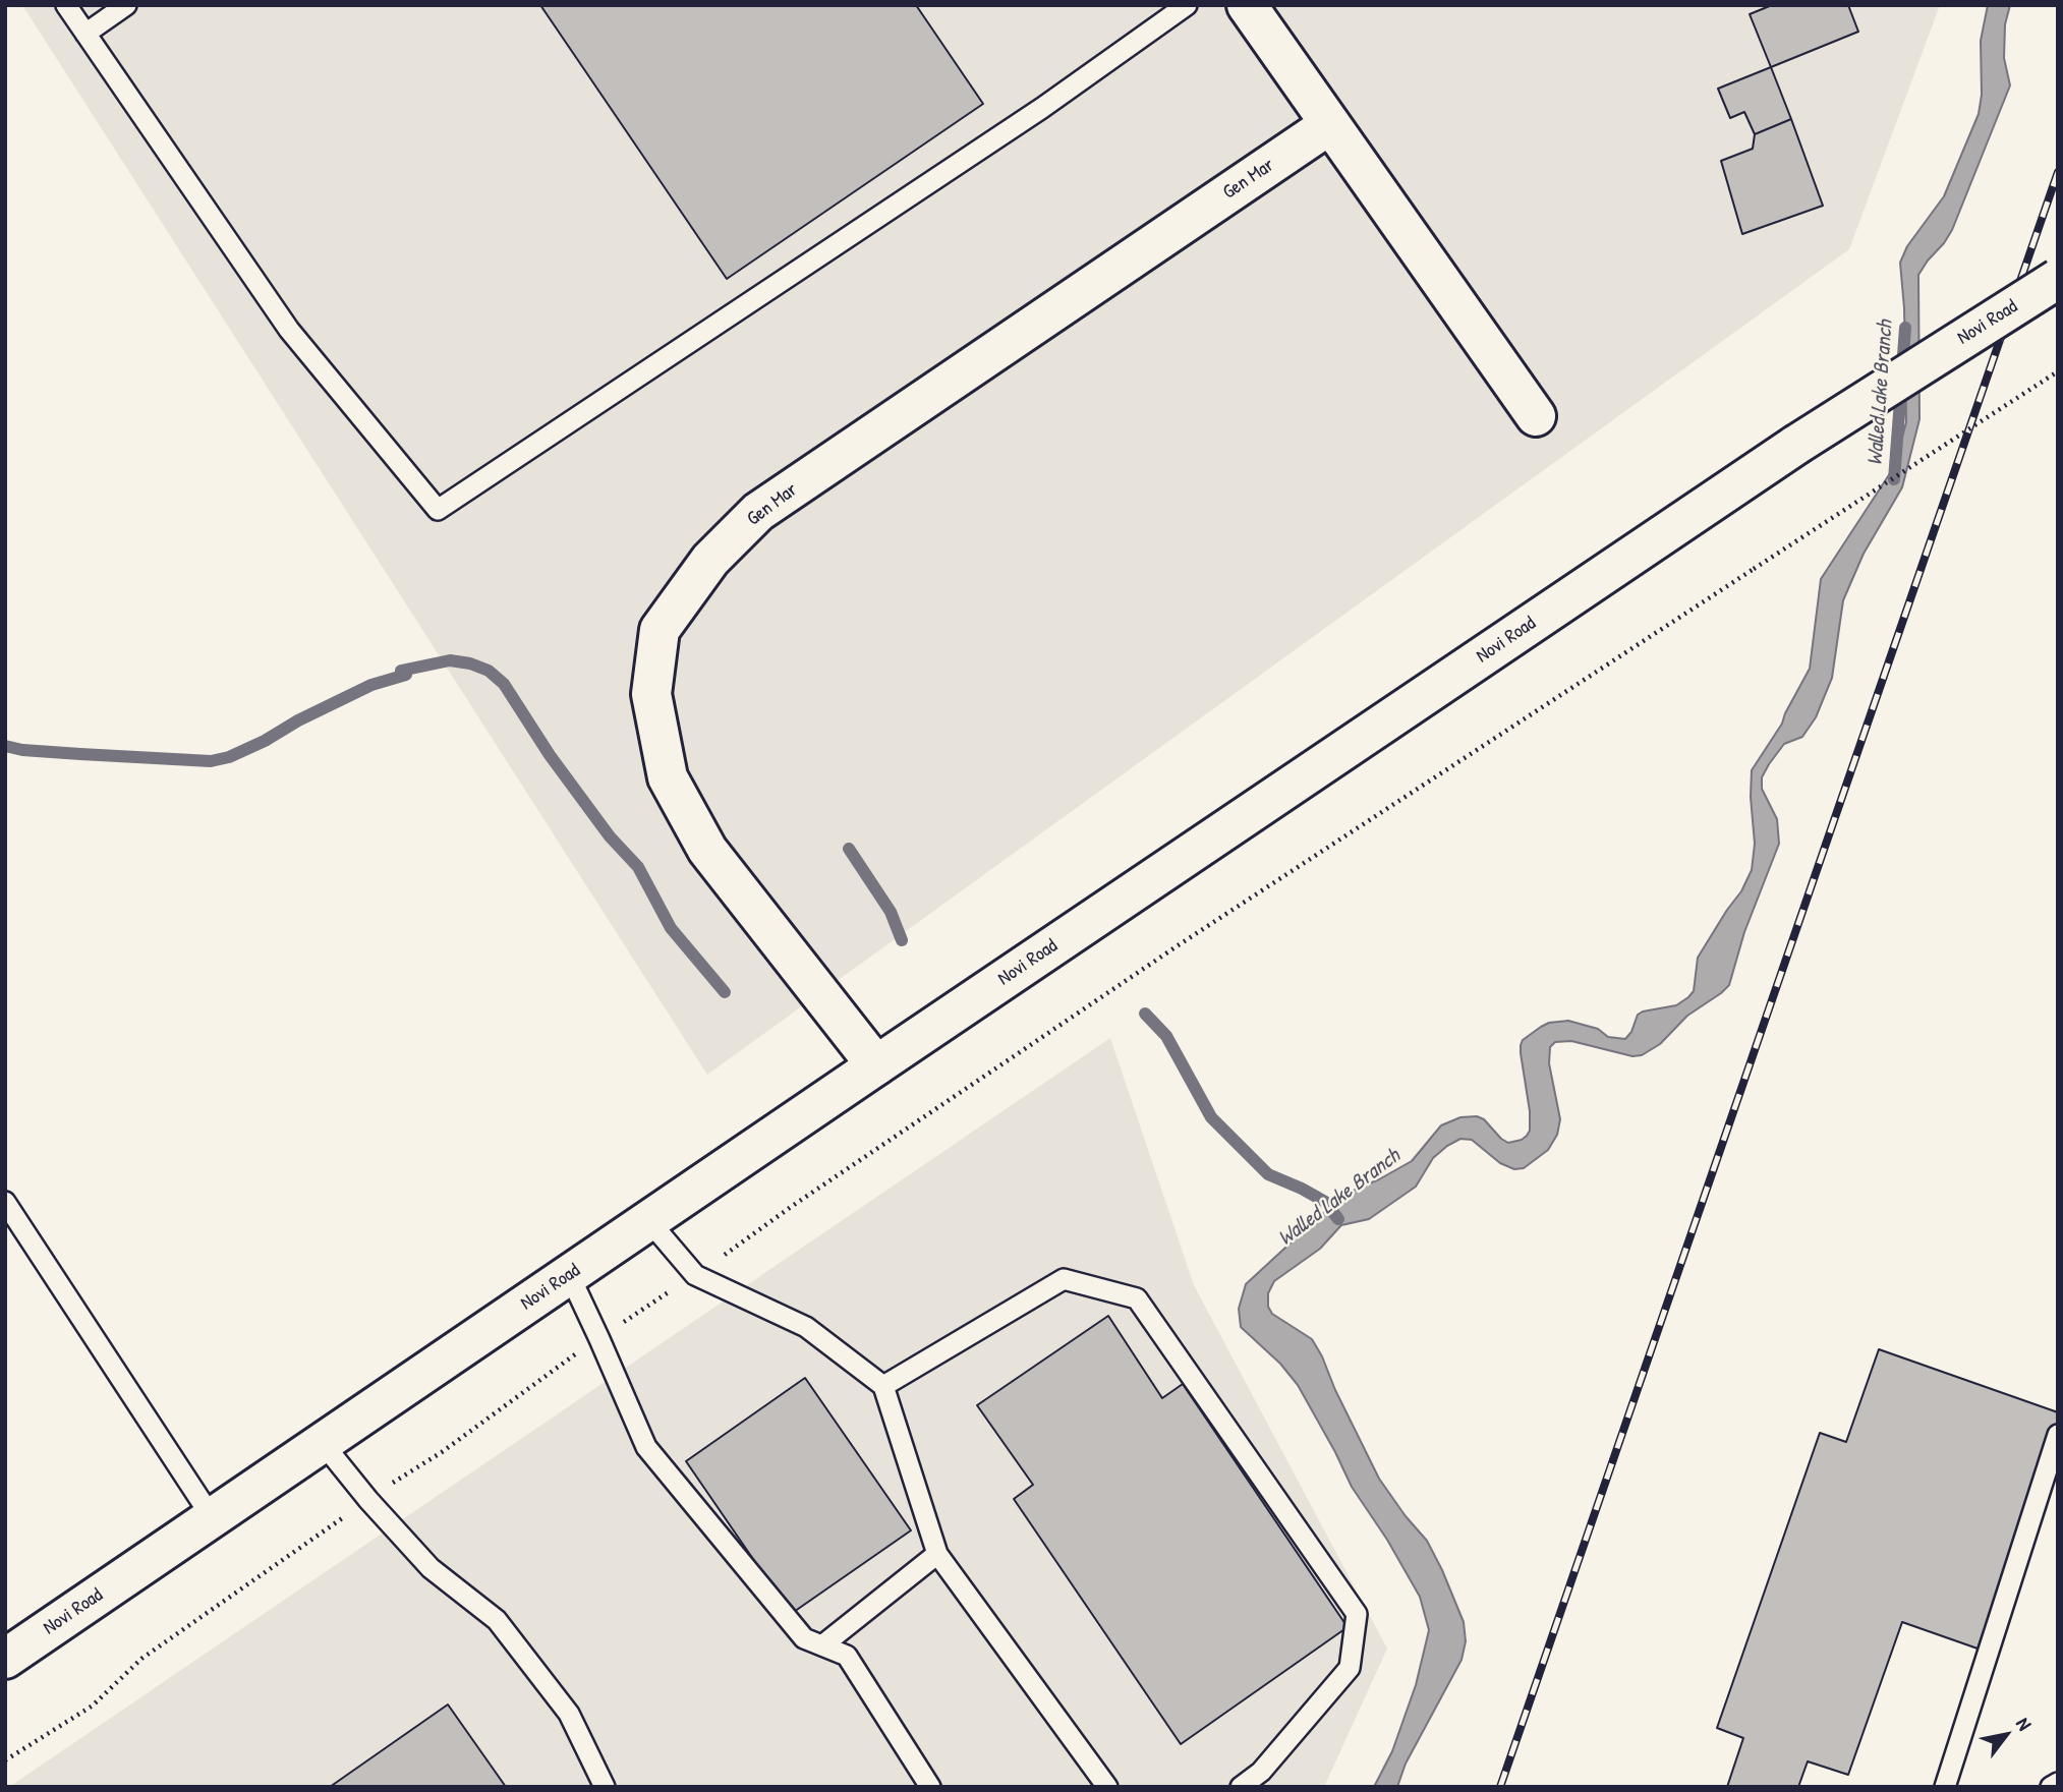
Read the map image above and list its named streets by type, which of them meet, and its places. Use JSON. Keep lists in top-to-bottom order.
{
  "streets": {
    "main road": ["Gen Mar", "Novi Road"]
  },
  "crossings": [
    ["Gen Mar", "Novi Road"]
  ],
  "water": ["Walled Lake Branch"],
  "north": "top right"
}
